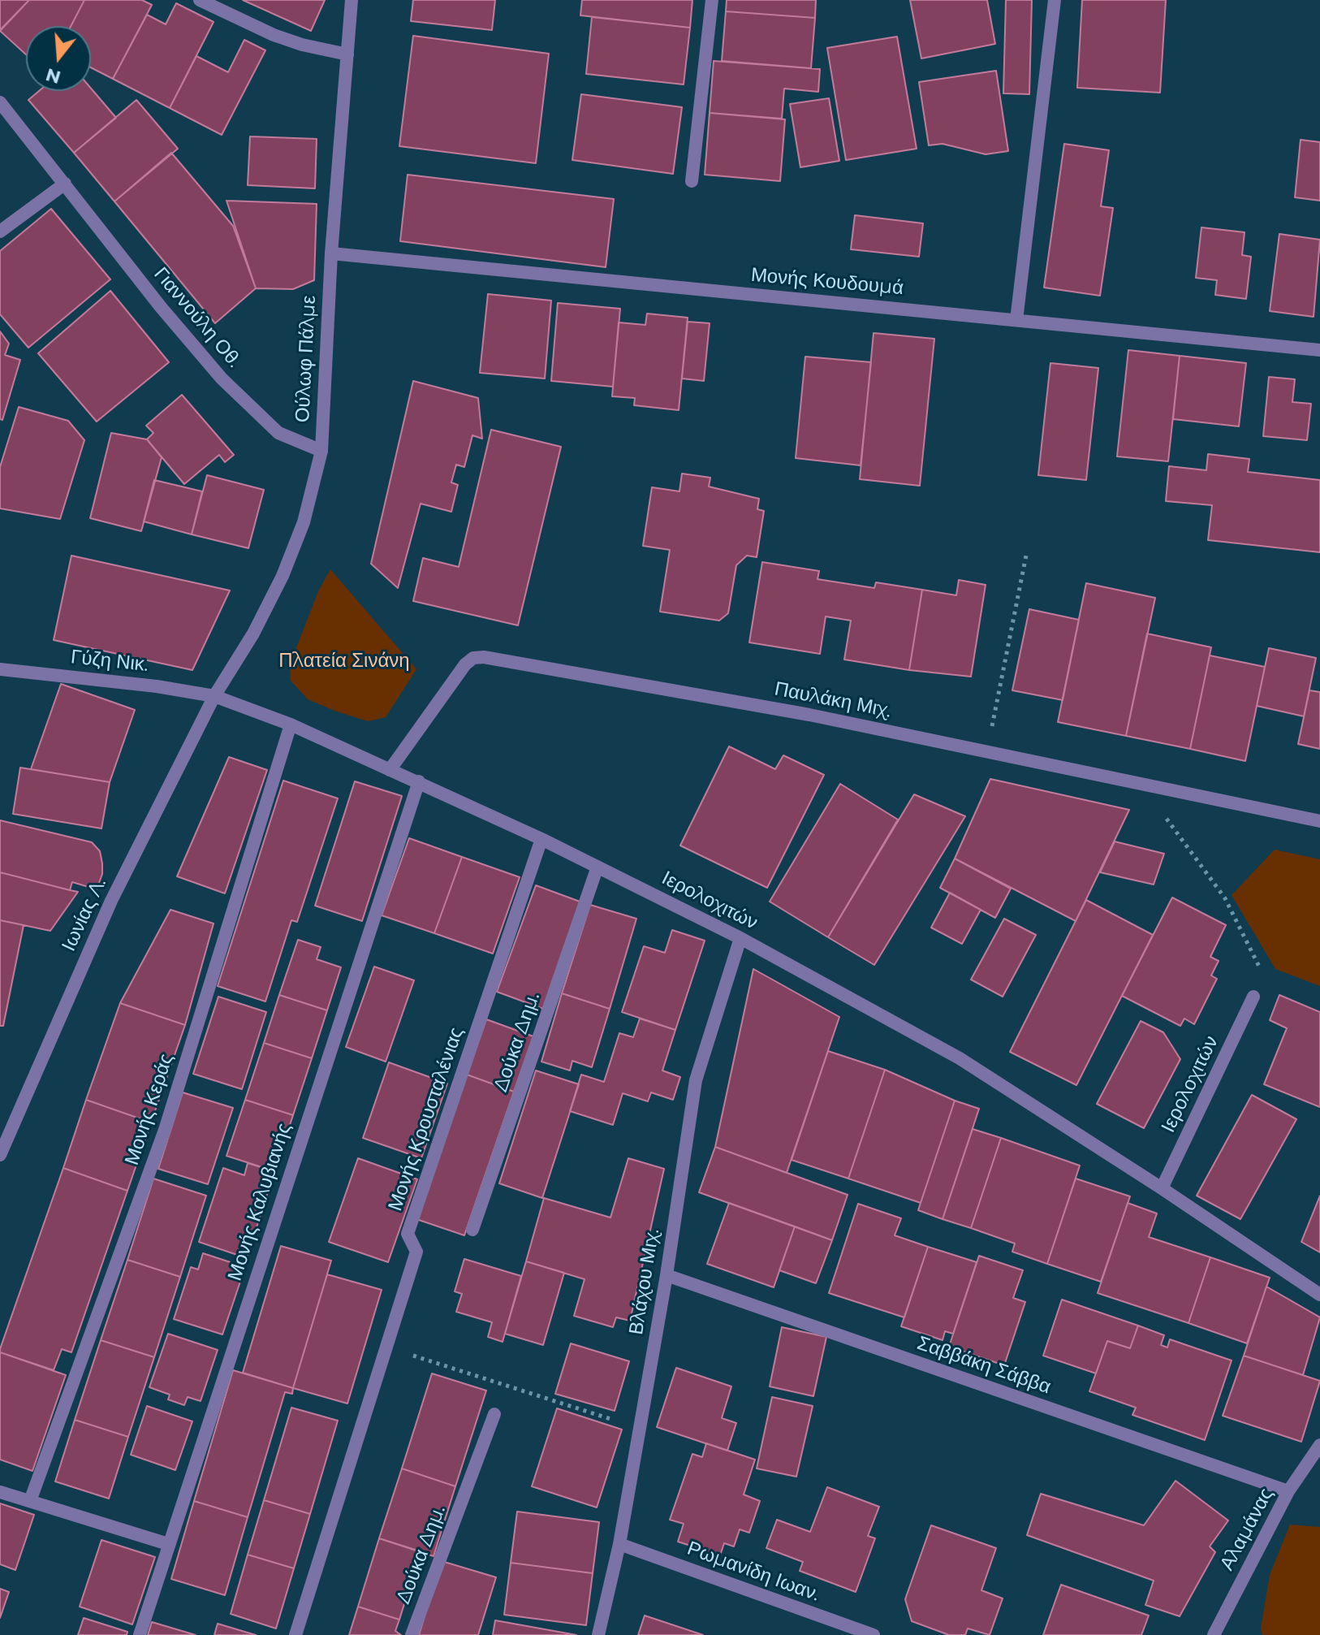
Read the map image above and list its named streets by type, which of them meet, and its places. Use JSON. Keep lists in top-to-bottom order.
{
  "streets": {
    "street": [
      "Μονής Κουδουμά",
      "Γιαννούλη Οθ.",
      "Ούλωφ Πάλμε",
      "Γύζη Νικ.",
      "Παυλάκη Μιχ.",
      "Ιερολοχιτών",
      "Ιωνίας Λ.",
      "Δούκα Δημ.",
      "Μονής Κεράς",
      "Μονής Κρουσταλένιας",
      "Μονής Καλυβιανής",
      "Βλάχου Μιχ.",
      "Σαββάκη Σάββα",
      "Αλαμάνας",
      "Ρωμανίδη Ιωαν."
    ]
  },
  "crossings": [
    ["Μονής Κουδουμά", "Ούλωφ Πάλμε"],
    ["Γιαννούλη Οθ.", "Ούλωφ Πάλμε"],
    ["Ούλωφ Πάλμε", "Γύζη Νικ."],
    ["Ούλωφ Πάλμε", "Ιερολοχιτών"],
    ["Ούλωφ Πάλμε", "Ιωνίας Λ."],
    ["Γύζη Νικ.", "Ιερολοχιτών"],
    ["Γύζη Νικ.", "Ιωνίας Λ."],
    ["Παυλάκη Μιχ.", "Ιερολοχιτών"],
    ["Ιερολοχιτών", "Ιωνίας Λ."],
    ["Ιερολοχιτών", "Δούκα Δημ."],
    ["Ιερολοχιτών", "Μονής Κεράς"],
    ["Ιερολοχιτών", "Μονής Κρουσταλένιας"],
    ["Ιερολοχιτών", "Μονής Καλυβιανής"],
    ["Ιερολοχιτών", "Βλάχου Μιχ."],
    ["Βλάχου Μιχ.", "Σαββάκη Σάββα"],
    ["Βλάχου Μιχ.", "Ρωμανίδη Ιωαν."],
    ["Σαββάκη Σάββα", "Αλαμάνας"]
  ],
  "parks": ["Πλατεία Σινάνη"],
  "north": "bottom"
}
